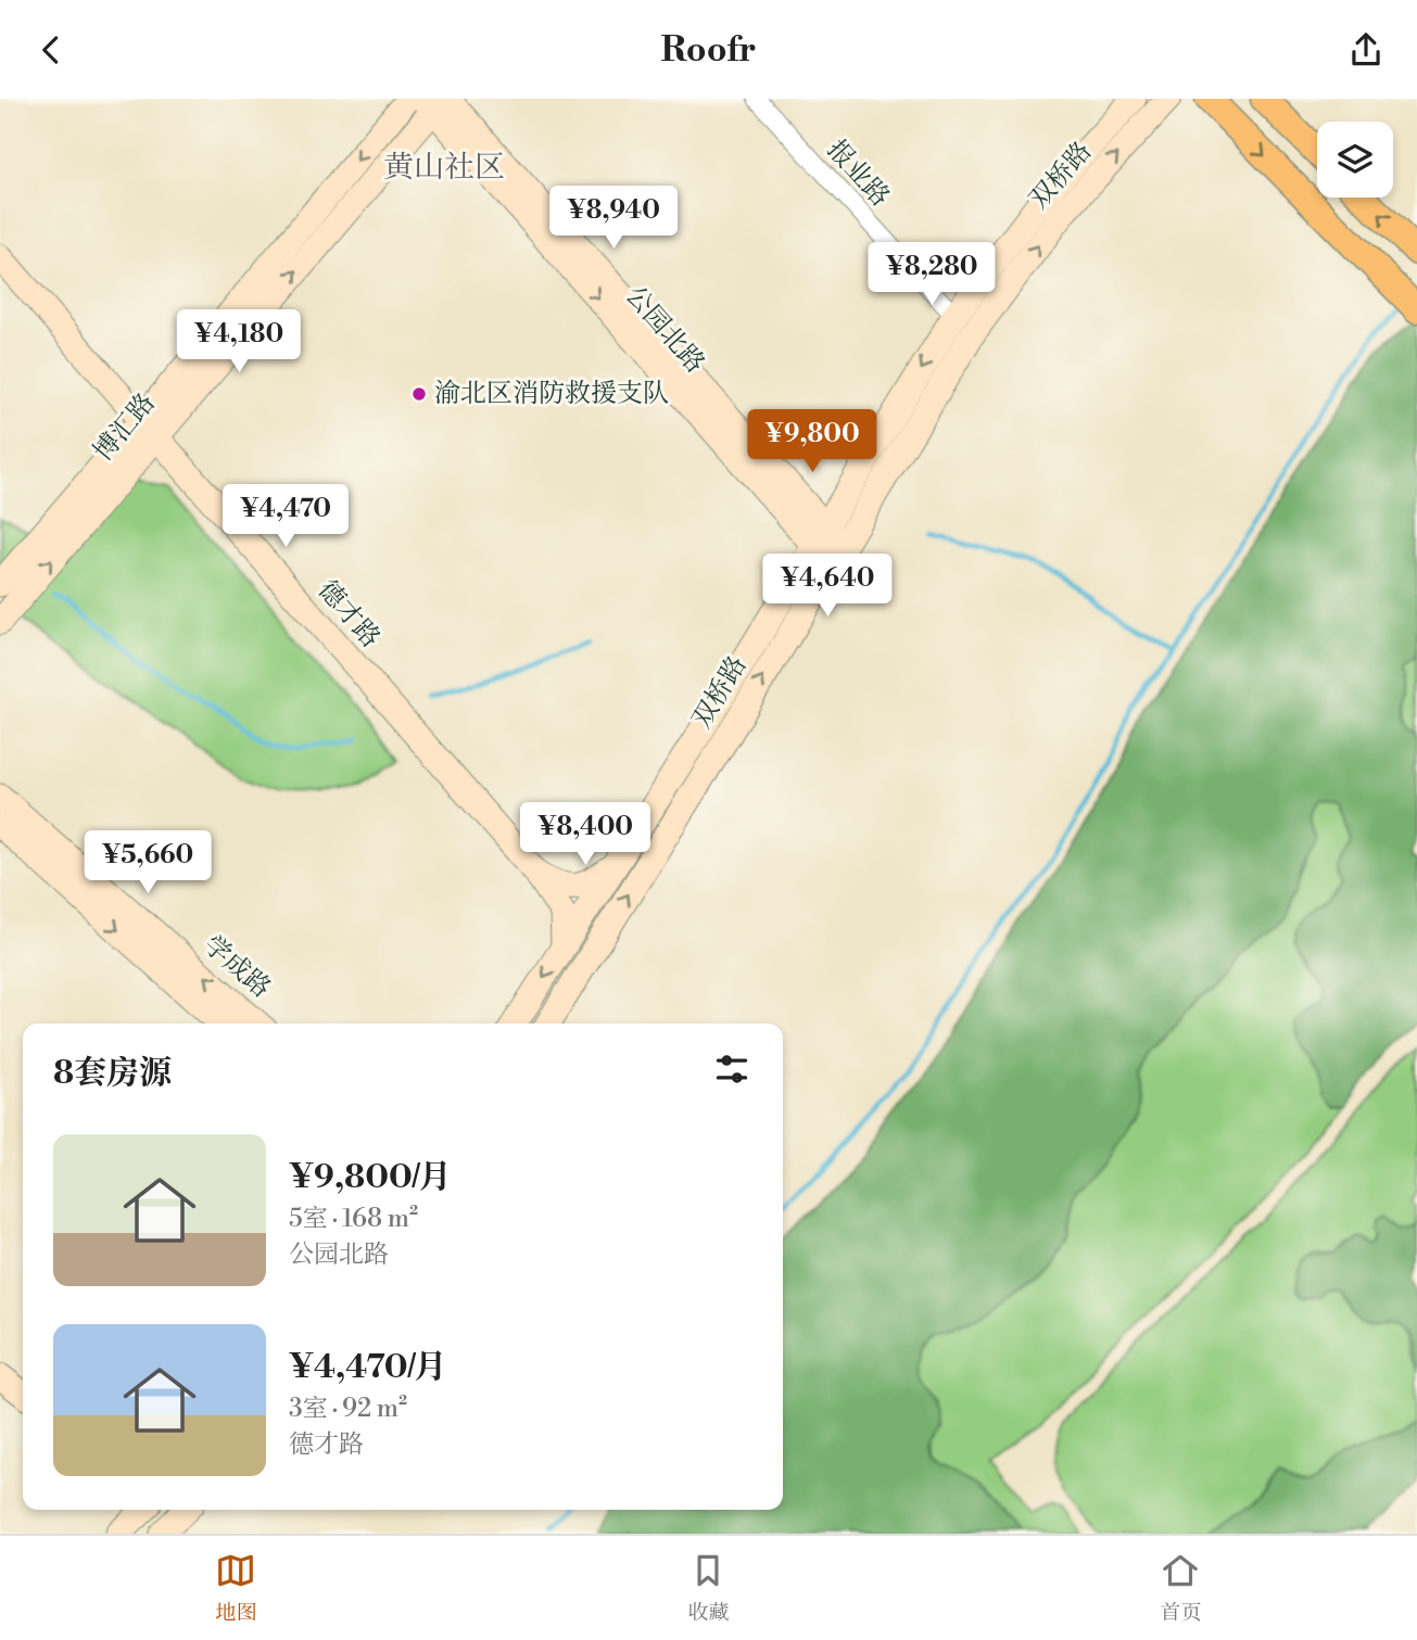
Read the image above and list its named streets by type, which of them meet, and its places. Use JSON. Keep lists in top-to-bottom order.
{
  "streets": {
    "main road": [
      "双桥路",
      "公园北路",
      "博汇路",
      "德才路",
      "学成路"
    ],
    "street": ["报业路"]
  },
  "crossings": [
    ["报业路", "双桥路"],
    ["双桥路", "公园北路"],
    ["双桥路", "德才路"],
    ["公园北路", "博汇路"],
    ["博汇路", "德才路"]
  ],
  "districts": ["黄山社区"],
  "places": ["渝北区消防救援支队"],
  "page": {
    "header": "Roofr",
    "price": [
      "¥8,940",
      "¥8,280",
      "¥4,180",
      "¥9,800",
      "¥4,470",
      "¥4,640",
      "¥8,400",
      "¥5,660"
    ],
    "heading": "8套房源",
    "list": [
      {
        "name": "¥9,800/月",
        "note": "5室 · 168 m² · 公园北路"
      },
      {
        "name": "¥4,470/月",
        "note": "3室 · 92 m² · 德才路"
      }
    ],
    "tabs": ["地图", "收藏", "首页"]
  }
}
